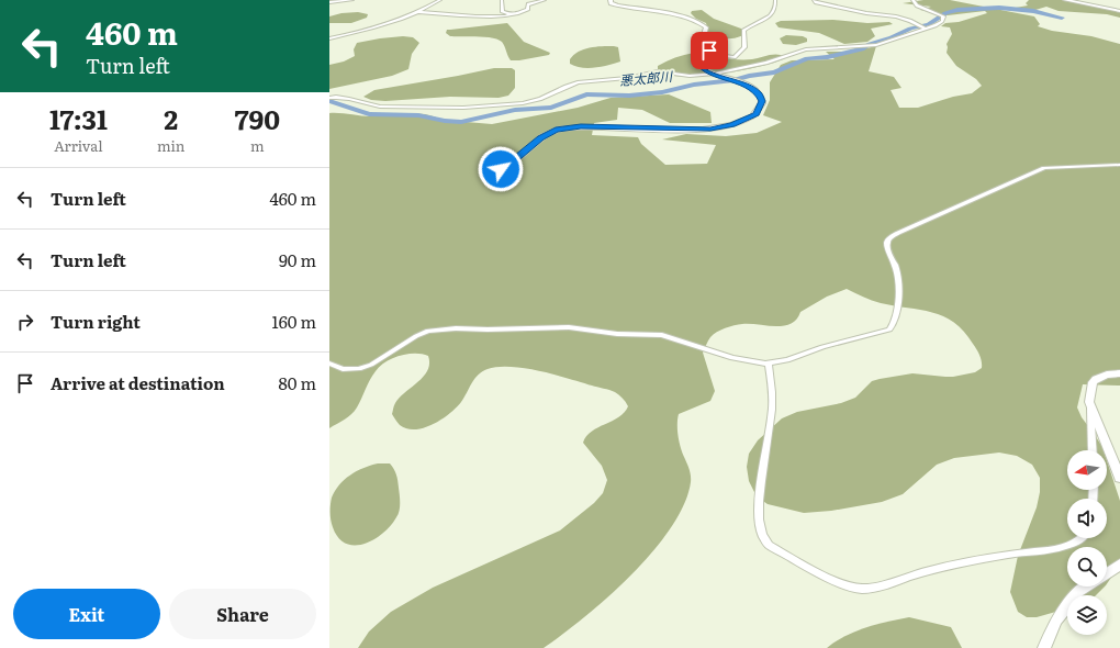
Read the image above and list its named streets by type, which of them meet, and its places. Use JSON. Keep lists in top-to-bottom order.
{
  "water": ["悪太郎川"],
  "north": "left",
  "page": {
    "turn": ["460 m", "Turn left"],
    "eta": [
      "17:31",
      "Arrival",
      "2",
      "min",
      "790",
      "m"
    ],
    "list": [
      {
        "name": "Turn left",
        "value": "460 m"
      },
      {
        "name": "Turn left",
        "value": "90 m"
      },
      {
        "name": "Turn right",
        "value": "160 m"
      },
      {
        "name": "Arrive at destination",
        "value": "80 m"
      }
    ],
    "buttons": ["Exit", "Share"]
  }
}
